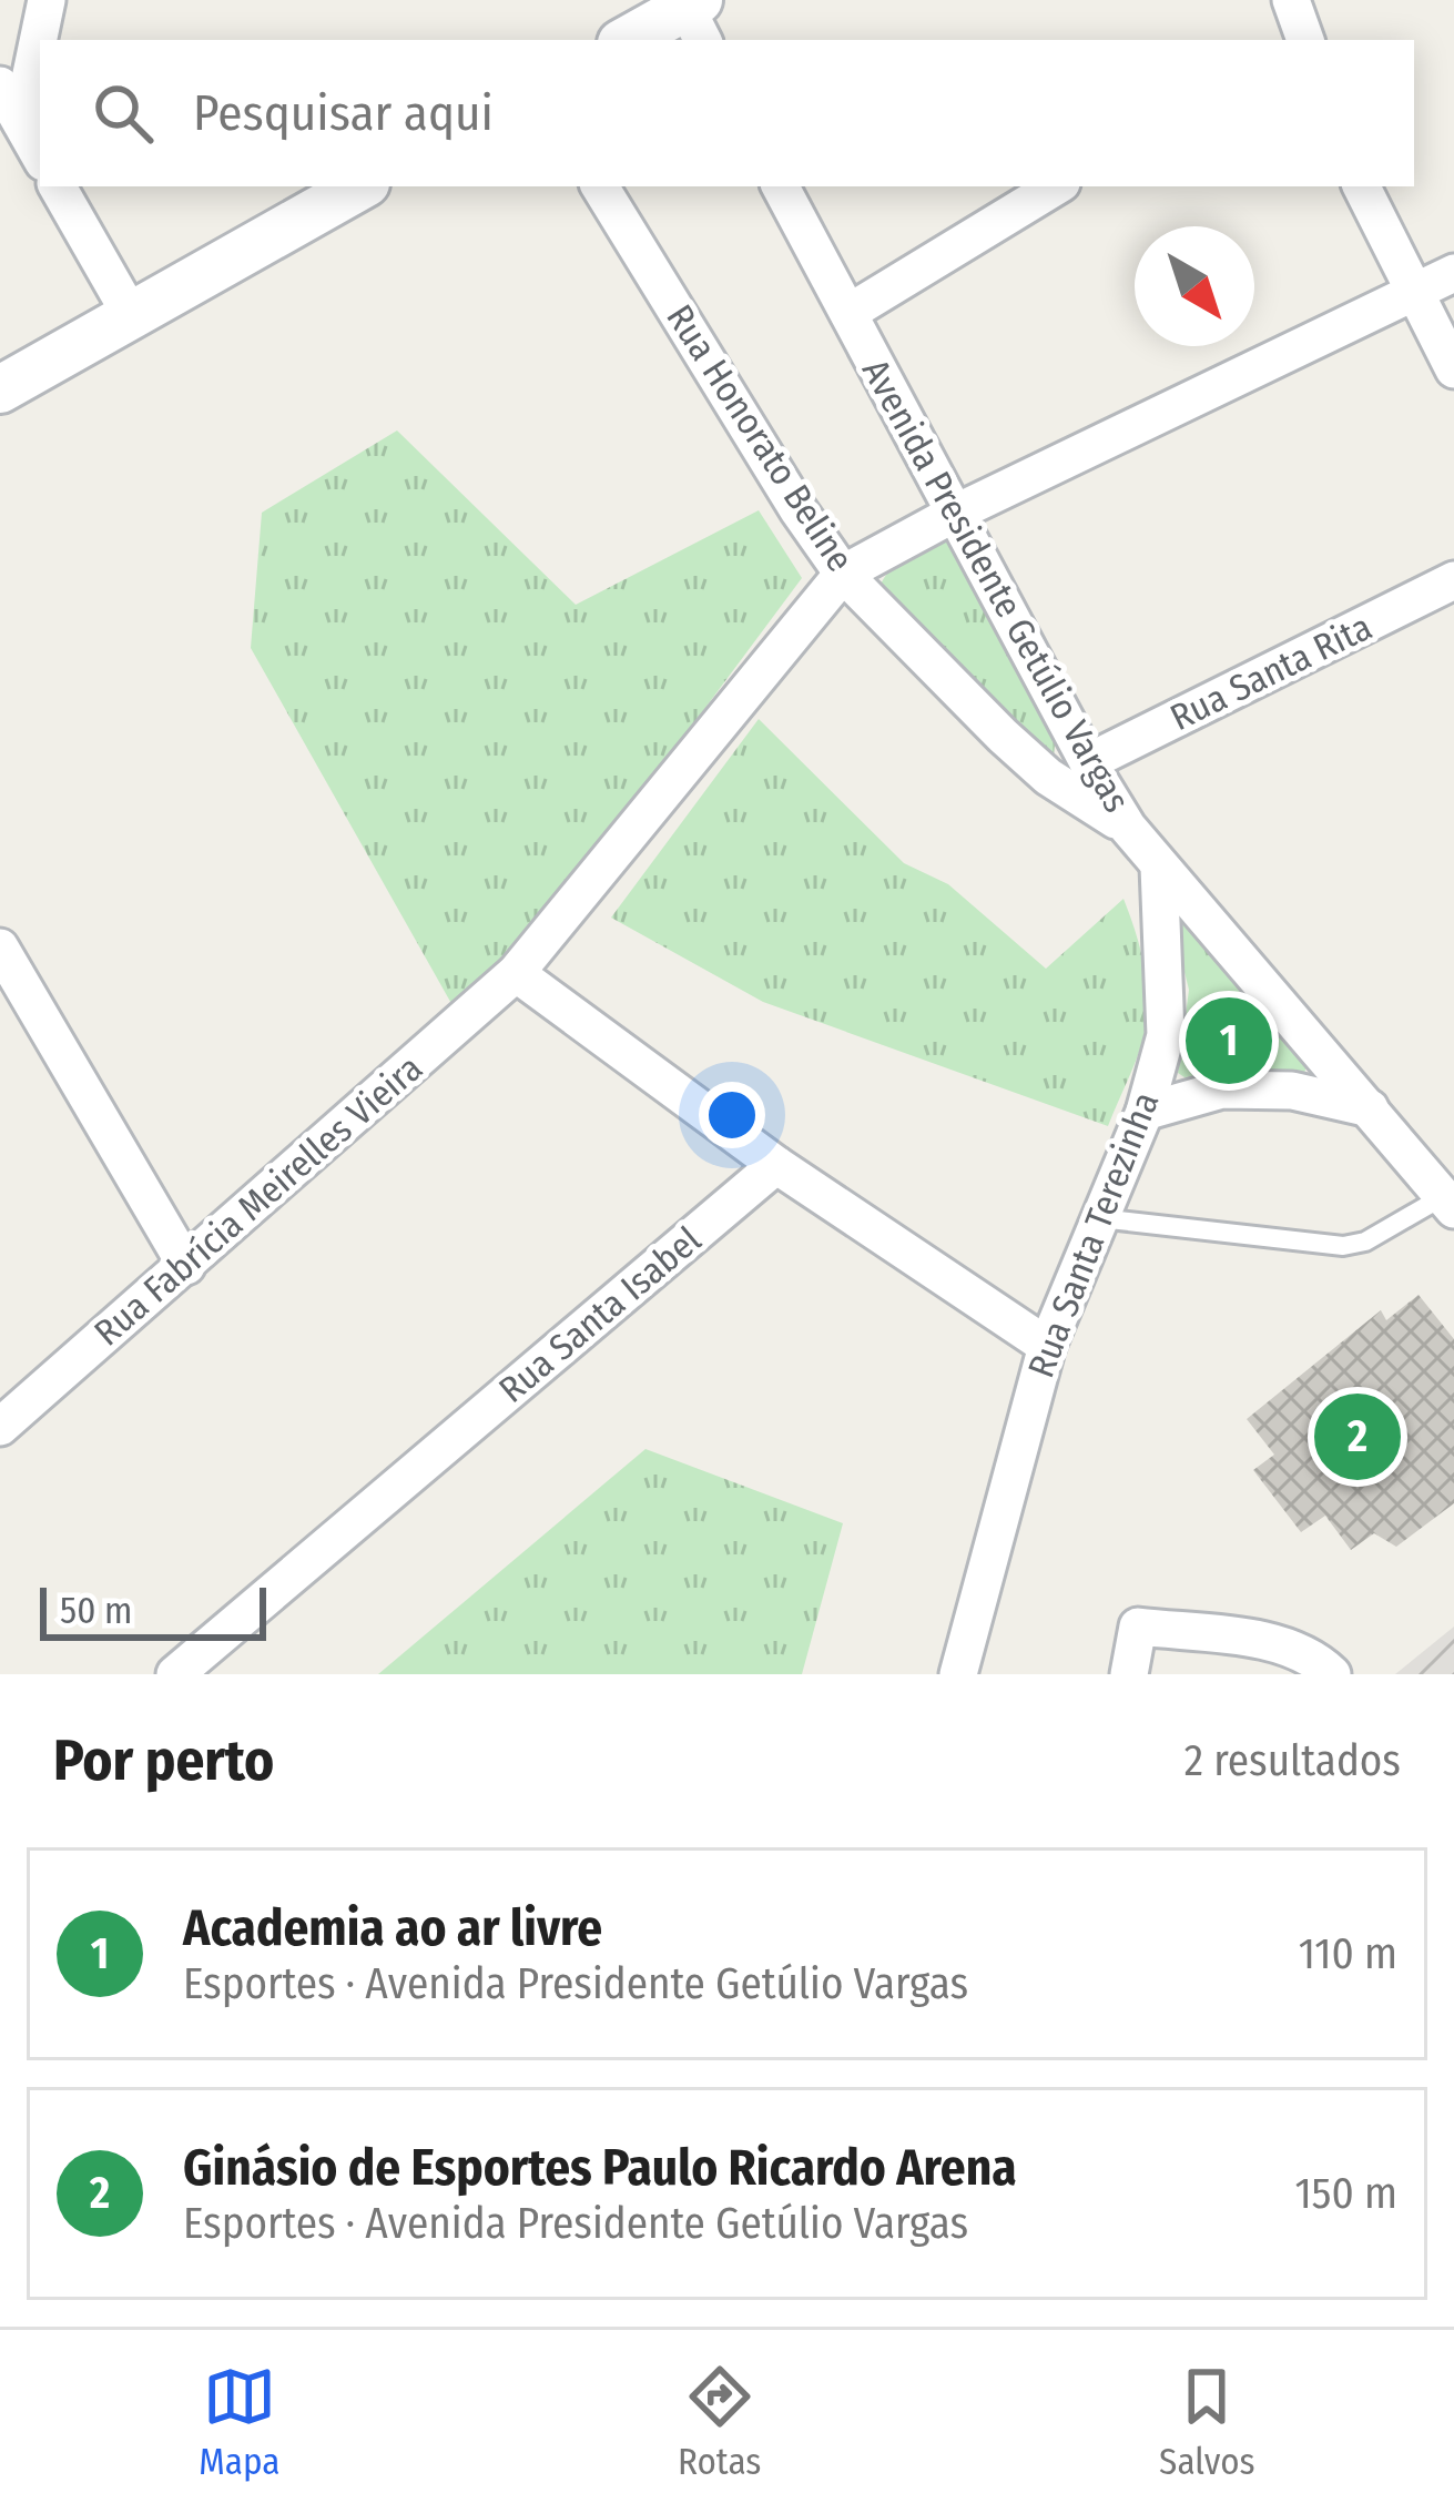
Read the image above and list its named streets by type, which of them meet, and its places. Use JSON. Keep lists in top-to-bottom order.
{
  "streets": {
    "street": [
      "Rua Honorato Beline",
      "Avenida Presidente Getúlio Vargas",
      "Rua Santa Rita",
      "Rua Fabrícia Meirelles Vieira",
      "Rua Santa Terezinha",
      "Rua Santa Isabel"
    ]
  },
  "crossings": [
    ["Rua Honorato Beline", "Avenida Presidente Getúlio Vargas"],
    ["Rua Honorato Beline", "Rua Fabrícia Meirelles Vieira"],
    ["Avenida Presidente Getúlio Vargas", "Rua Santa Rita"],
    ["Avenida Presidente Getúlio Vargas", "Rua Santa Terezinha"]
  ],
  "scale_bar": "50 m",
  "north": "bottom right",
  "page": {
    "search": "Pesquisar aqui",
    "pins": ["1", "2"],
    "scale": "50 m",
    "heading": ["Por perto", "2 resultados"],
    "list": [
      {
        "mark": "1",
        "name": "Academia ao ar livre",
        "note": "Esportes · Avenida Presidente Getúlio Vargas",
        "value": "110 m"
      },
      {
        "mark": "2",
        "name": "Ginásio de Esportes Paulo Ricardo Arena",
        "note": "Esportes · Avenida Presidente Getúlio Vargas",
        "value": "150 m"
      }
    ],
    "nav": ["Mapa", "Rotas", "Salvos"]
  }
}
